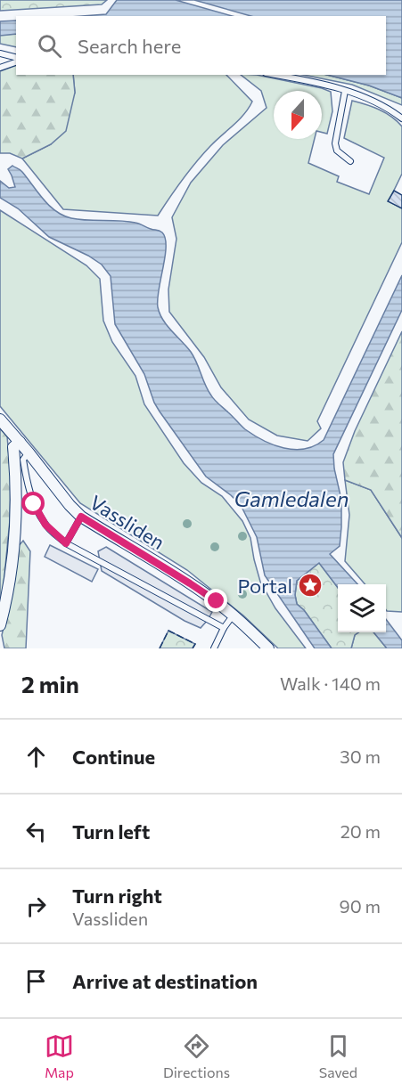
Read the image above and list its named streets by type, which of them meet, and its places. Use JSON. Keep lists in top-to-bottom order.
{
  "streets": {
    "street": ["Vassliden"]
  },
  "water": ["Gamledalen"],
  "places": {
    "place": ["Portal"]
  },
  "north": "bottom",
  "page": {
    "search": "Search here",
    "heading": ["2 min", "Walk · 140 m"],
    "list": [
      ["Continue", "30 m"],
      ["Turn left", "20 m"],
      ["Turn right", "Vassliden", "90 m"],
      "Arrive at destination"
    ],
    "nav": ["Map", "Directions", "Saved"]
  }
}
